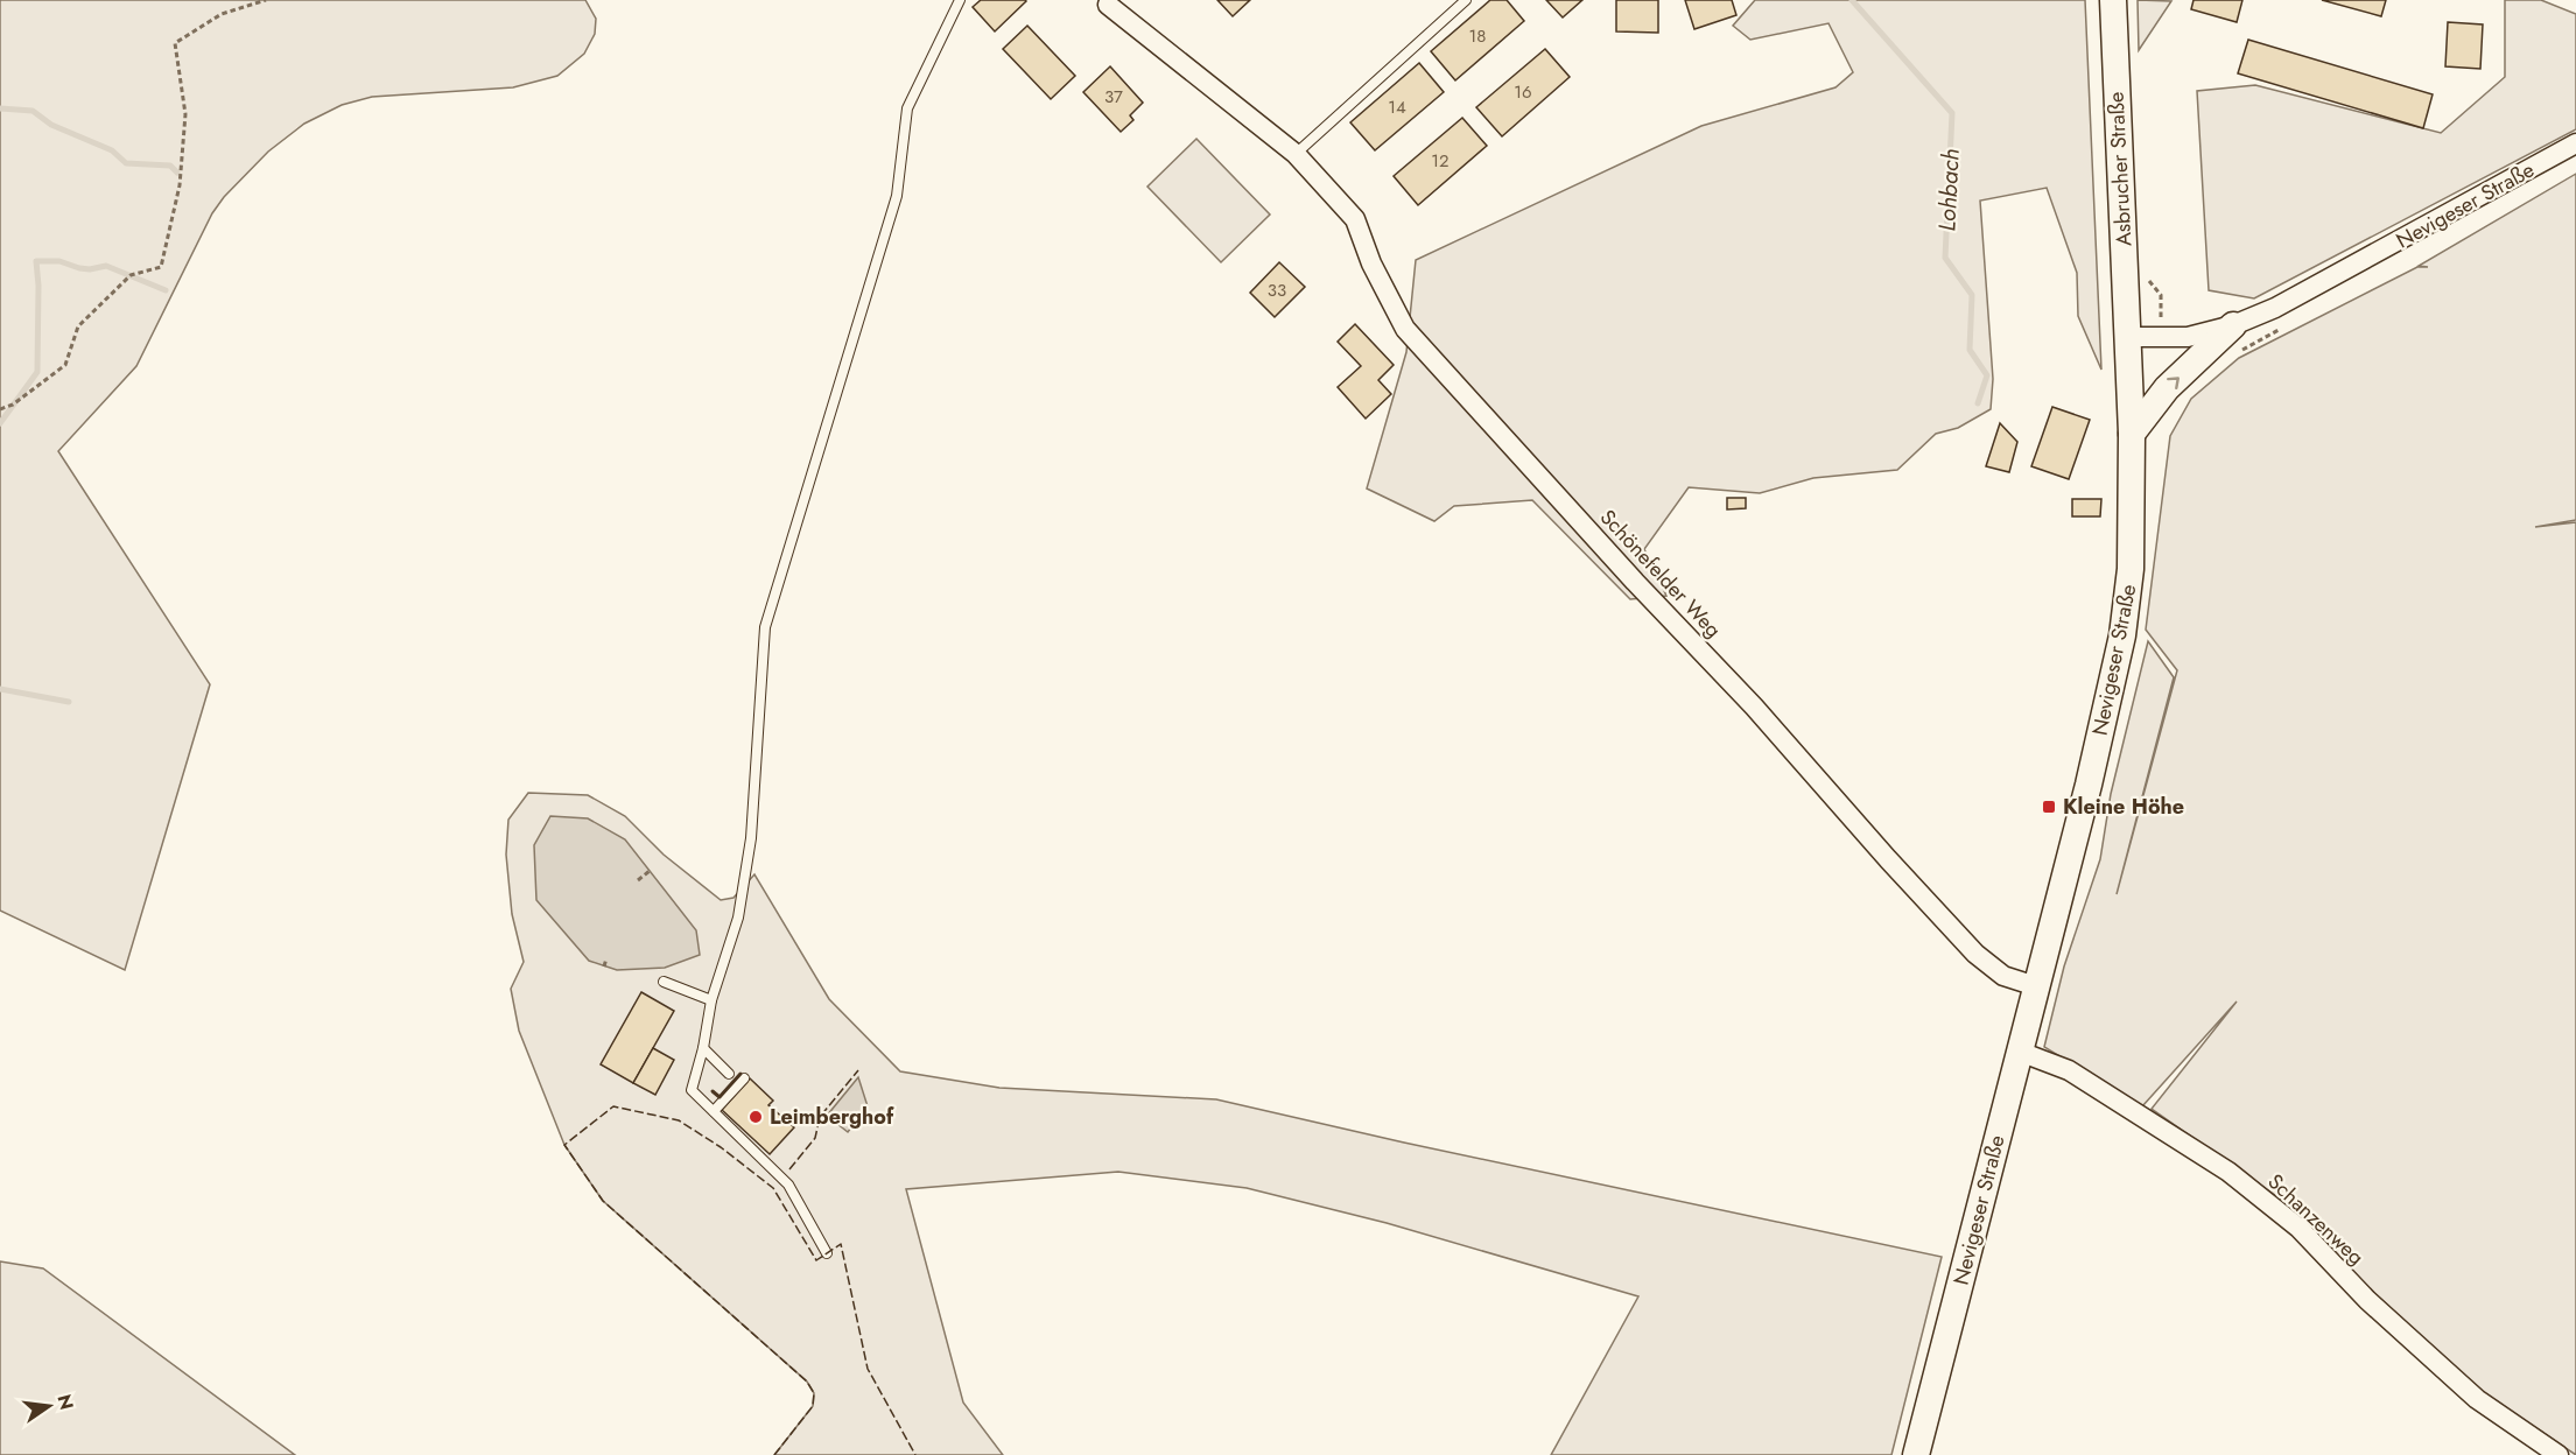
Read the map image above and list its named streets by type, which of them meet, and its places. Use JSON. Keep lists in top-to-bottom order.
{
  "streets": {
    "main road": ["Asbrucher Straße", "Nevigeser Straße"],
    "street": ["Schönefelder Weg", "Schanzenweg"]
  },
  "crossings": [
    ["Asbrucher Straße", "Nevigeser Straße"],
    ["Nevigeser Straße", "Schönefelder Weg"],
    ["Nevigeser Straße", "Schanzenweg"]
  ],
  "water": ["Lohbach"],
  "places": {
    "transit": ["Kleine Höhe"],
    "other": ["Leimberghof"]
  },
  "house_numbers": [
    "18",
    "16",
    "37",
    "14",
    "12",
    "33"
  ],
  "north": "right"
}
